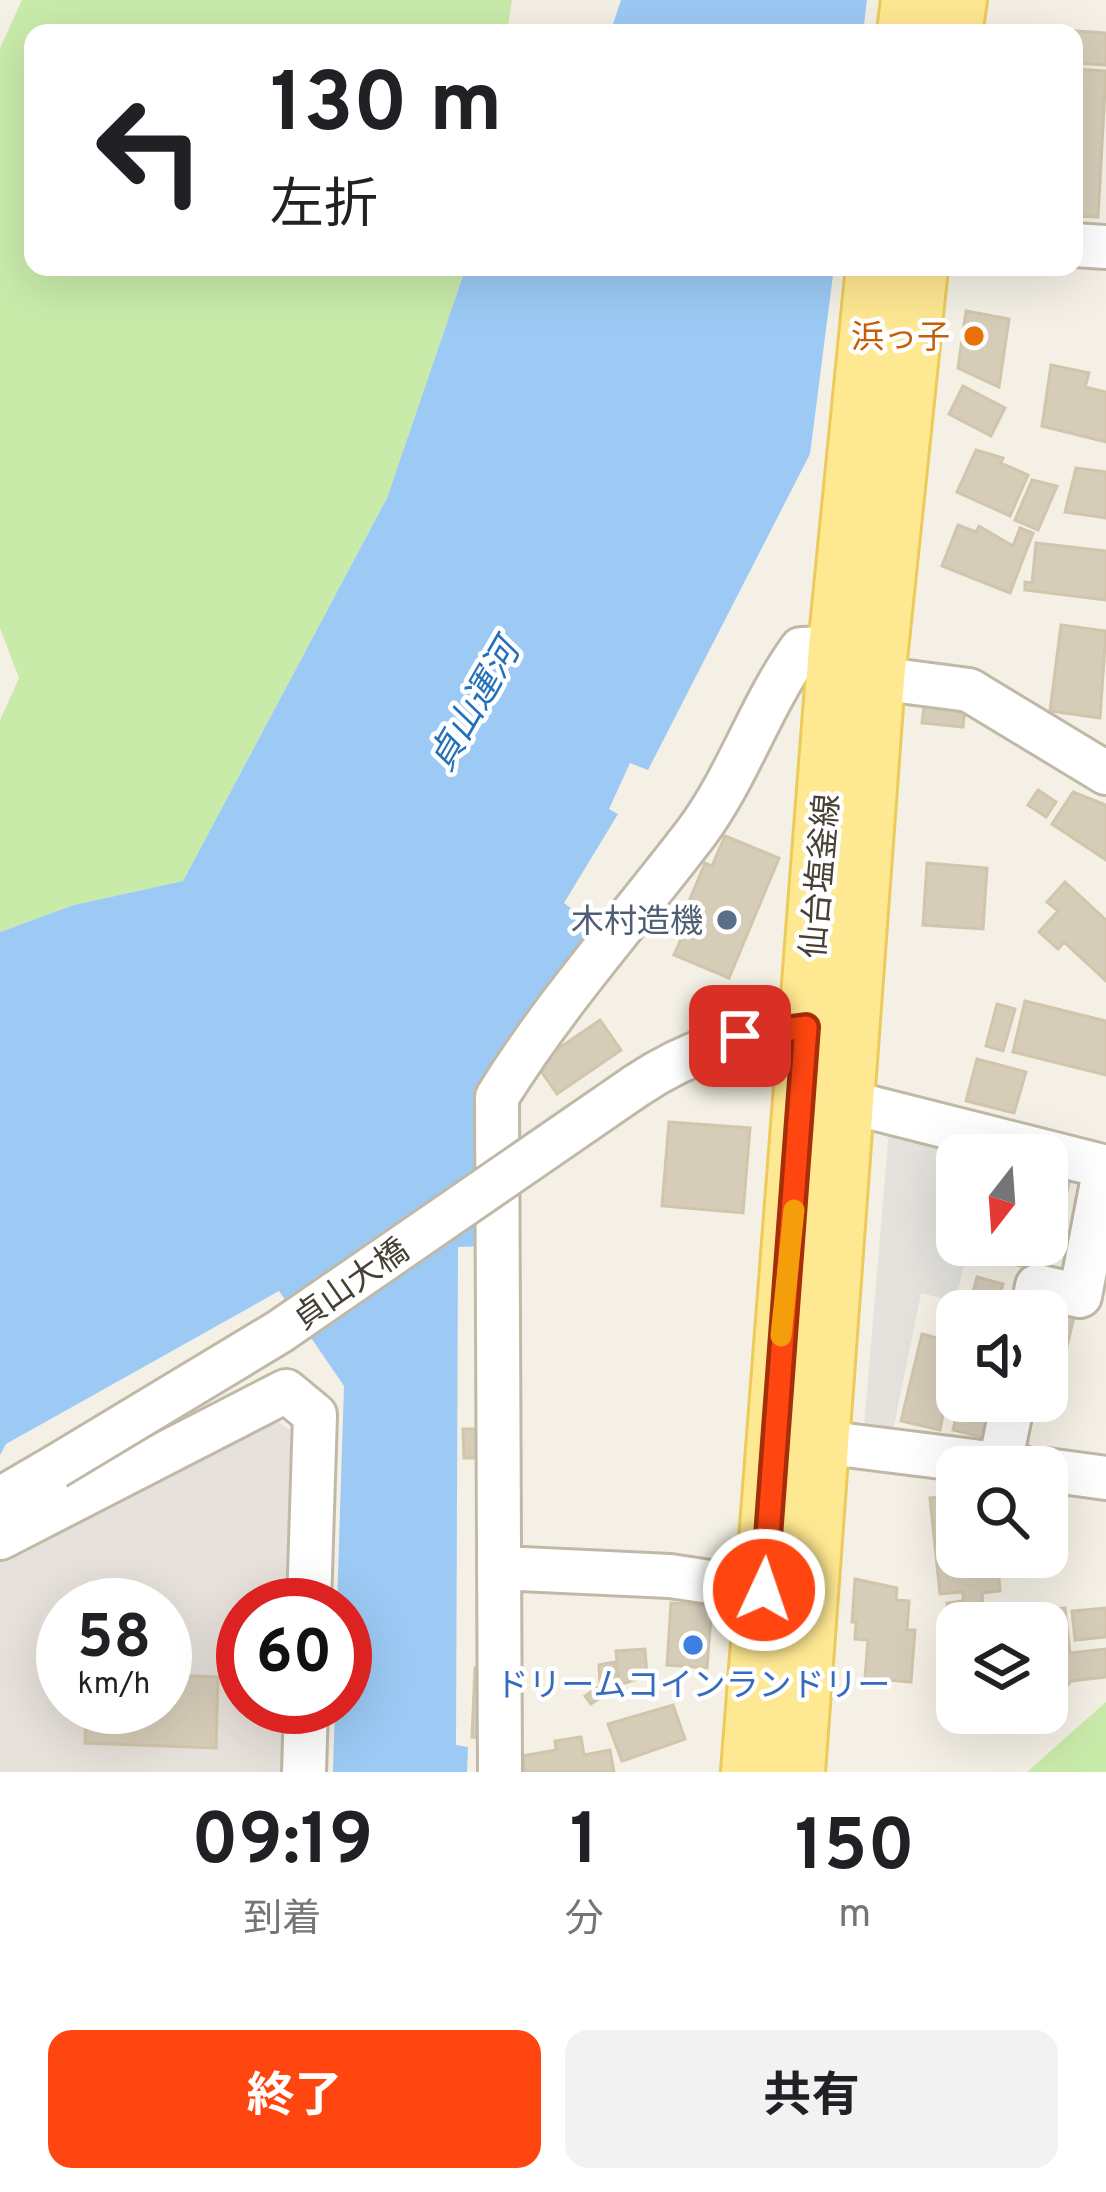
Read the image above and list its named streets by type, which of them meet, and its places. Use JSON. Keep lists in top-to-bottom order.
{
  "streets": {
    "main road": ["仙台塩釜線"],
    "street": ["貞山大橋"]
  },
  "crossings": [
    ["仙台塩釜線", "貞山大橋"]
  ],
  "water": ["貞山運河"],
  "places": ["浜っ子", "木村造機", "ドリームコインランドリー"],
  "north": "bottom",
  "page": {
    "turn": ["130 m", "左折"],
    "speed": "58 km/h",
    "limit": "60",
    "eta": [
      "09:19",
      "到着",
      "1",
      "分",
      "150",
      "m"
    ],
    "buttons": ["終了", "共有"]
  }
}
